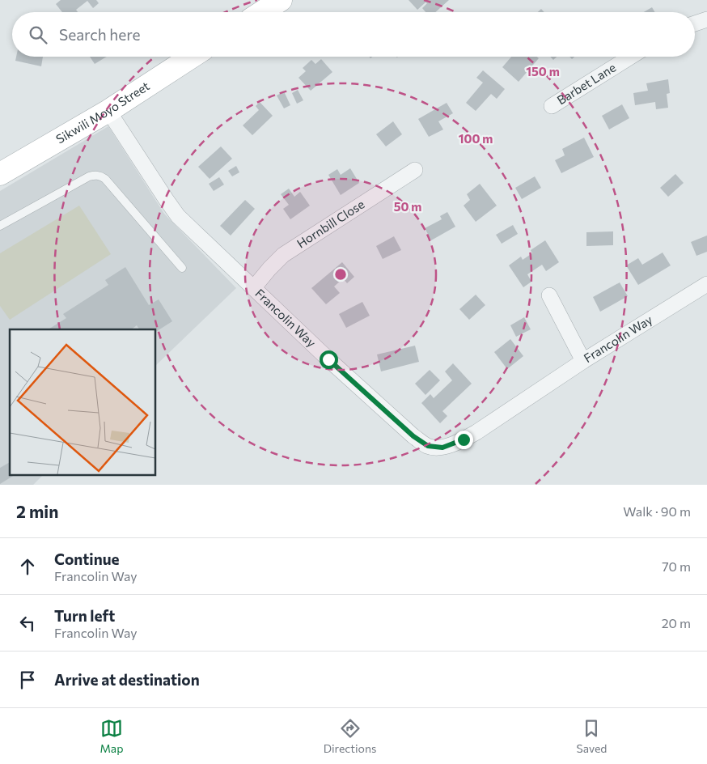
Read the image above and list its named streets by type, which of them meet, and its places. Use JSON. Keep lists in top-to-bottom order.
{
  "streets": {
    "street": [
      "Barbet Lane",
      "Sikwili Moyo Street",
      "Hornbill Close",
      "Francolin Way"
    ]
  },
  "crossings": [
    ["Sikwili Moyo Street", "Francolin Way"],
    ["Hornbill Close", "Francolin Way"]
  ],
  "page": {
    "search": "Search here",
    "heading": ["2 min", "Walk · 90 m"],
    "list": [
      ["Continue", "Francolin Way", "70 m"],
      ["Turn left", "Francolin Way", "20 m"],
      "Arrive at destination"
    ],
    "nav": ["Map", "Directions", "Saved"]
  },
  "rings": ["150 m", "100 m", "50 m"]
}
